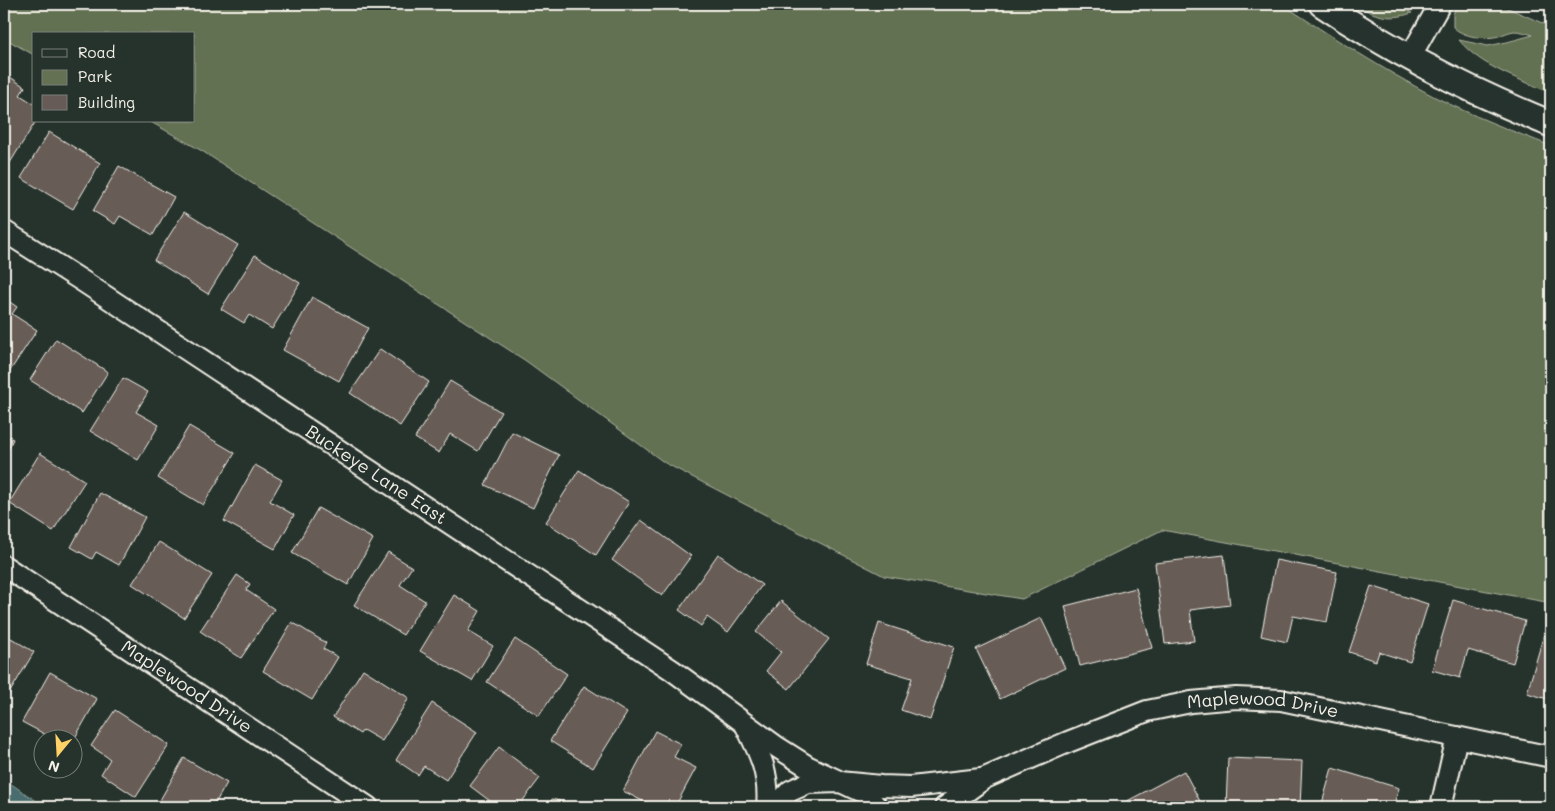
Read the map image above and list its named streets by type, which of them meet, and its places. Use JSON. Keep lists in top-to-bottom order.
{
  "streets": {
    "street": ["Buckeye Lane East", "Maplewood Drive"]
  },
  "crossings": [
    ["Buckeye Lane East", "Maplewood Drive"]
  ],
  "legend": ["Road", "Park", "Building"],
  "north": "bottom"
}
